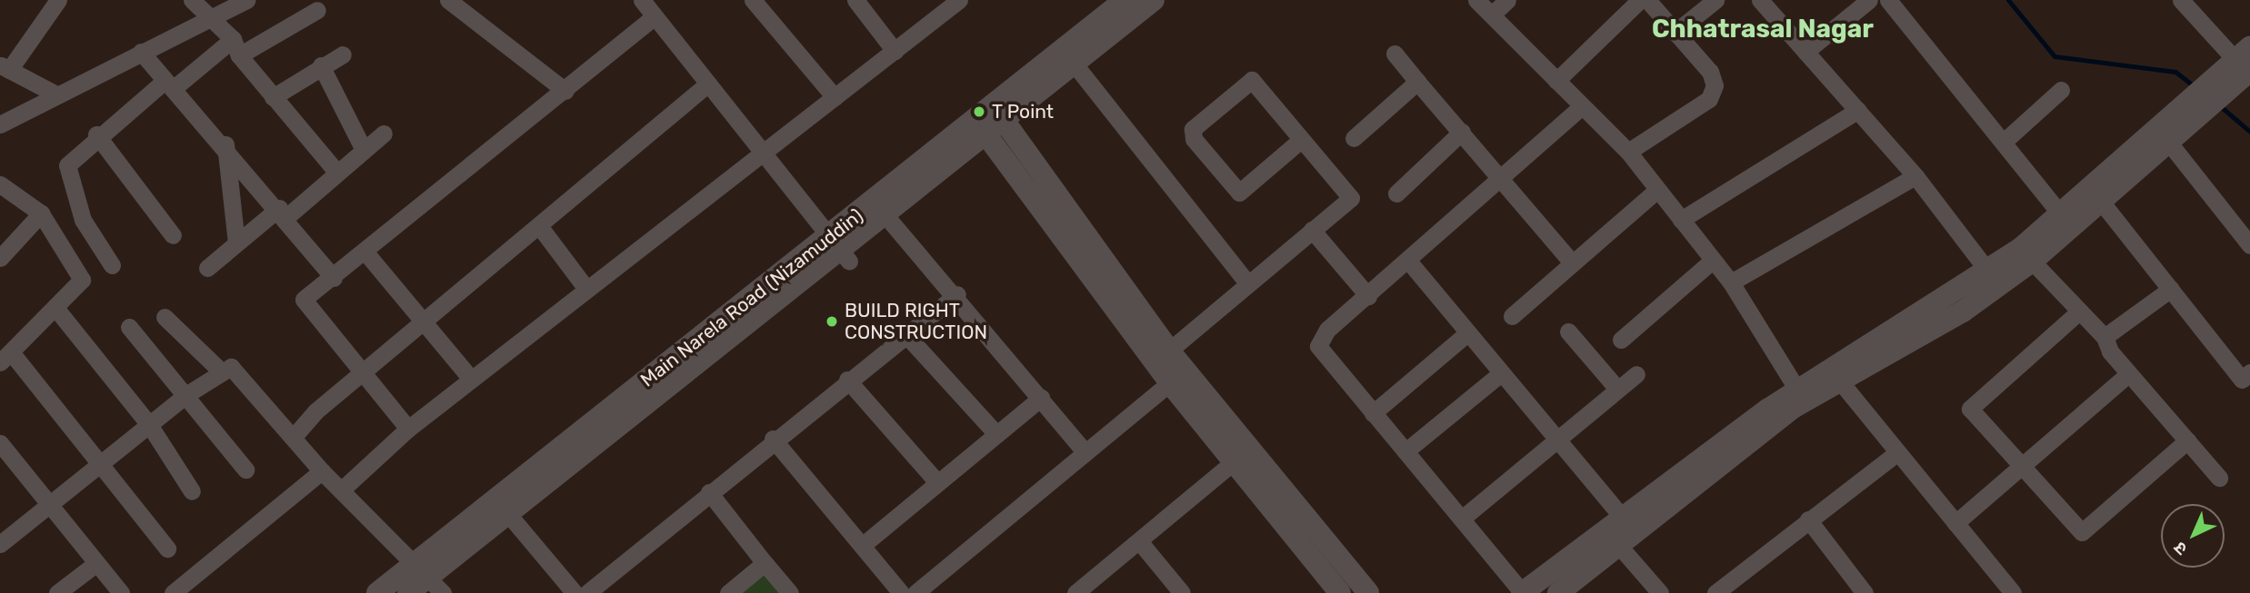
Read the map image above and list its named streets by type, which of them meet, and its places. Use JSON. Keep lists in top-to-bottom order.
{
  "streets": {
    "street": ["Main Narela Road (Nizamuddin)"]
  },
  "districts": ["Chhatrasal Nagar"],
  "places": ["T Point", "BUILD RIGHT CONSTRUCTION"],
  "north": "bottom left"
}
